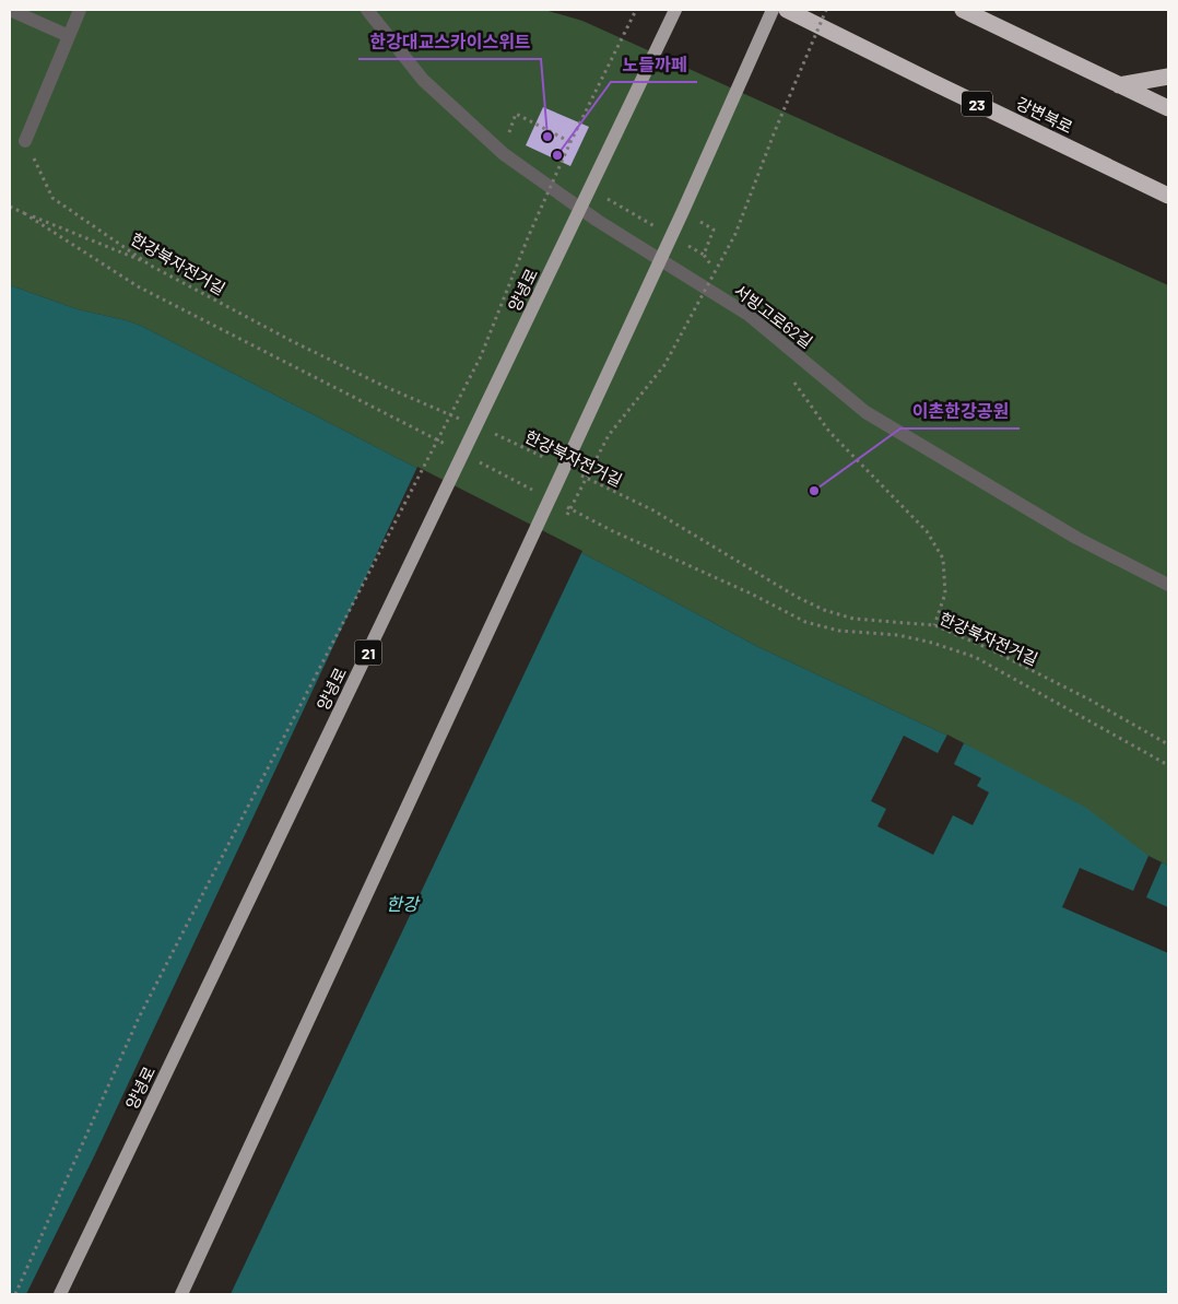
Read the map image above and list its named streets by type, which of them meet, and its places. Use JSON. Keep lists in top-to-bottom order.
{
  "streets": {
    "highway": ["23", "강변북로"],
    "main road": ["양녕로", "21"],
    "lane": ["서빙고로62길"],
    "path": ["한강북자전거길"]
  },
  "water": ["한강"],
  "places": ["한강대교스카이스위트", "노들까페", "이촌한강공원"]
}
